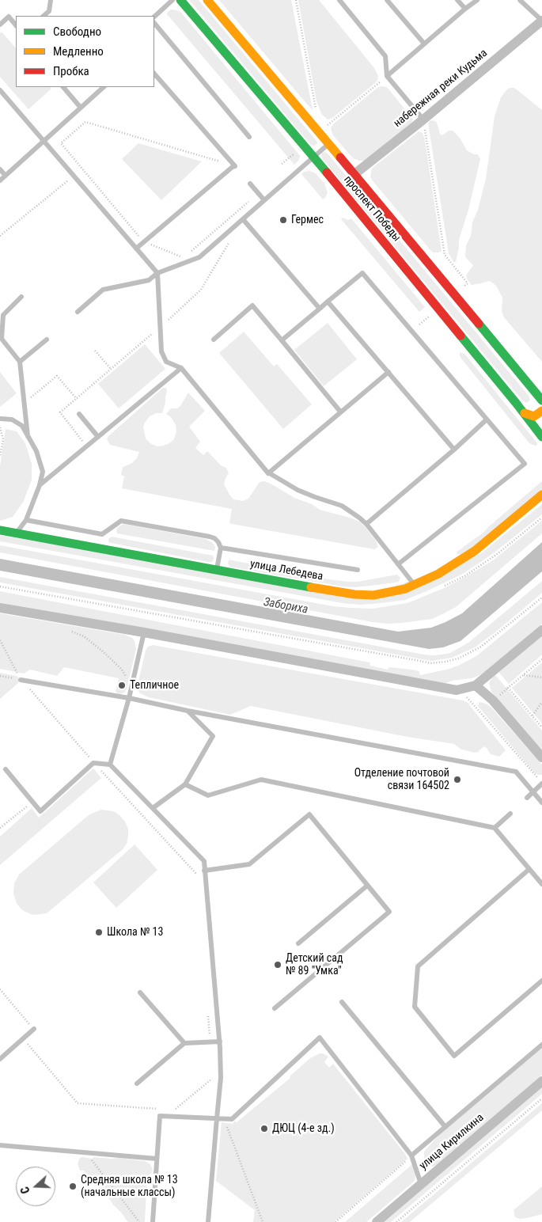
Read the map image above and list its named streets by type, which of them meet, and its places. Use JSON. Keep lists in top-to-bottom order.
{
  "streets": {
    "main road": ["проспект Победы", "улица Лебедева"],
    "street": ["набережная реки Кудьма", "улица Кирилкина"]
  },
  "crossings": [
    ["набережная реки Кудьма", "проспект Победы"]
  ],
  "water": ["Забориха"],
  "places": [
    "Гермес",
    "Тепличное",
    "Отделение почтовой связи 164502",
    "Школа № 13",
    "Детский сад № 89 \"Умка\"",
    "ДЮЦ (4-е зд.)",
    "Средняя школа № 13 (начальные классы)"
  ],
  "legend": ["Свободно", "Медленно", "Пробка"],
  "north": "left"
}
